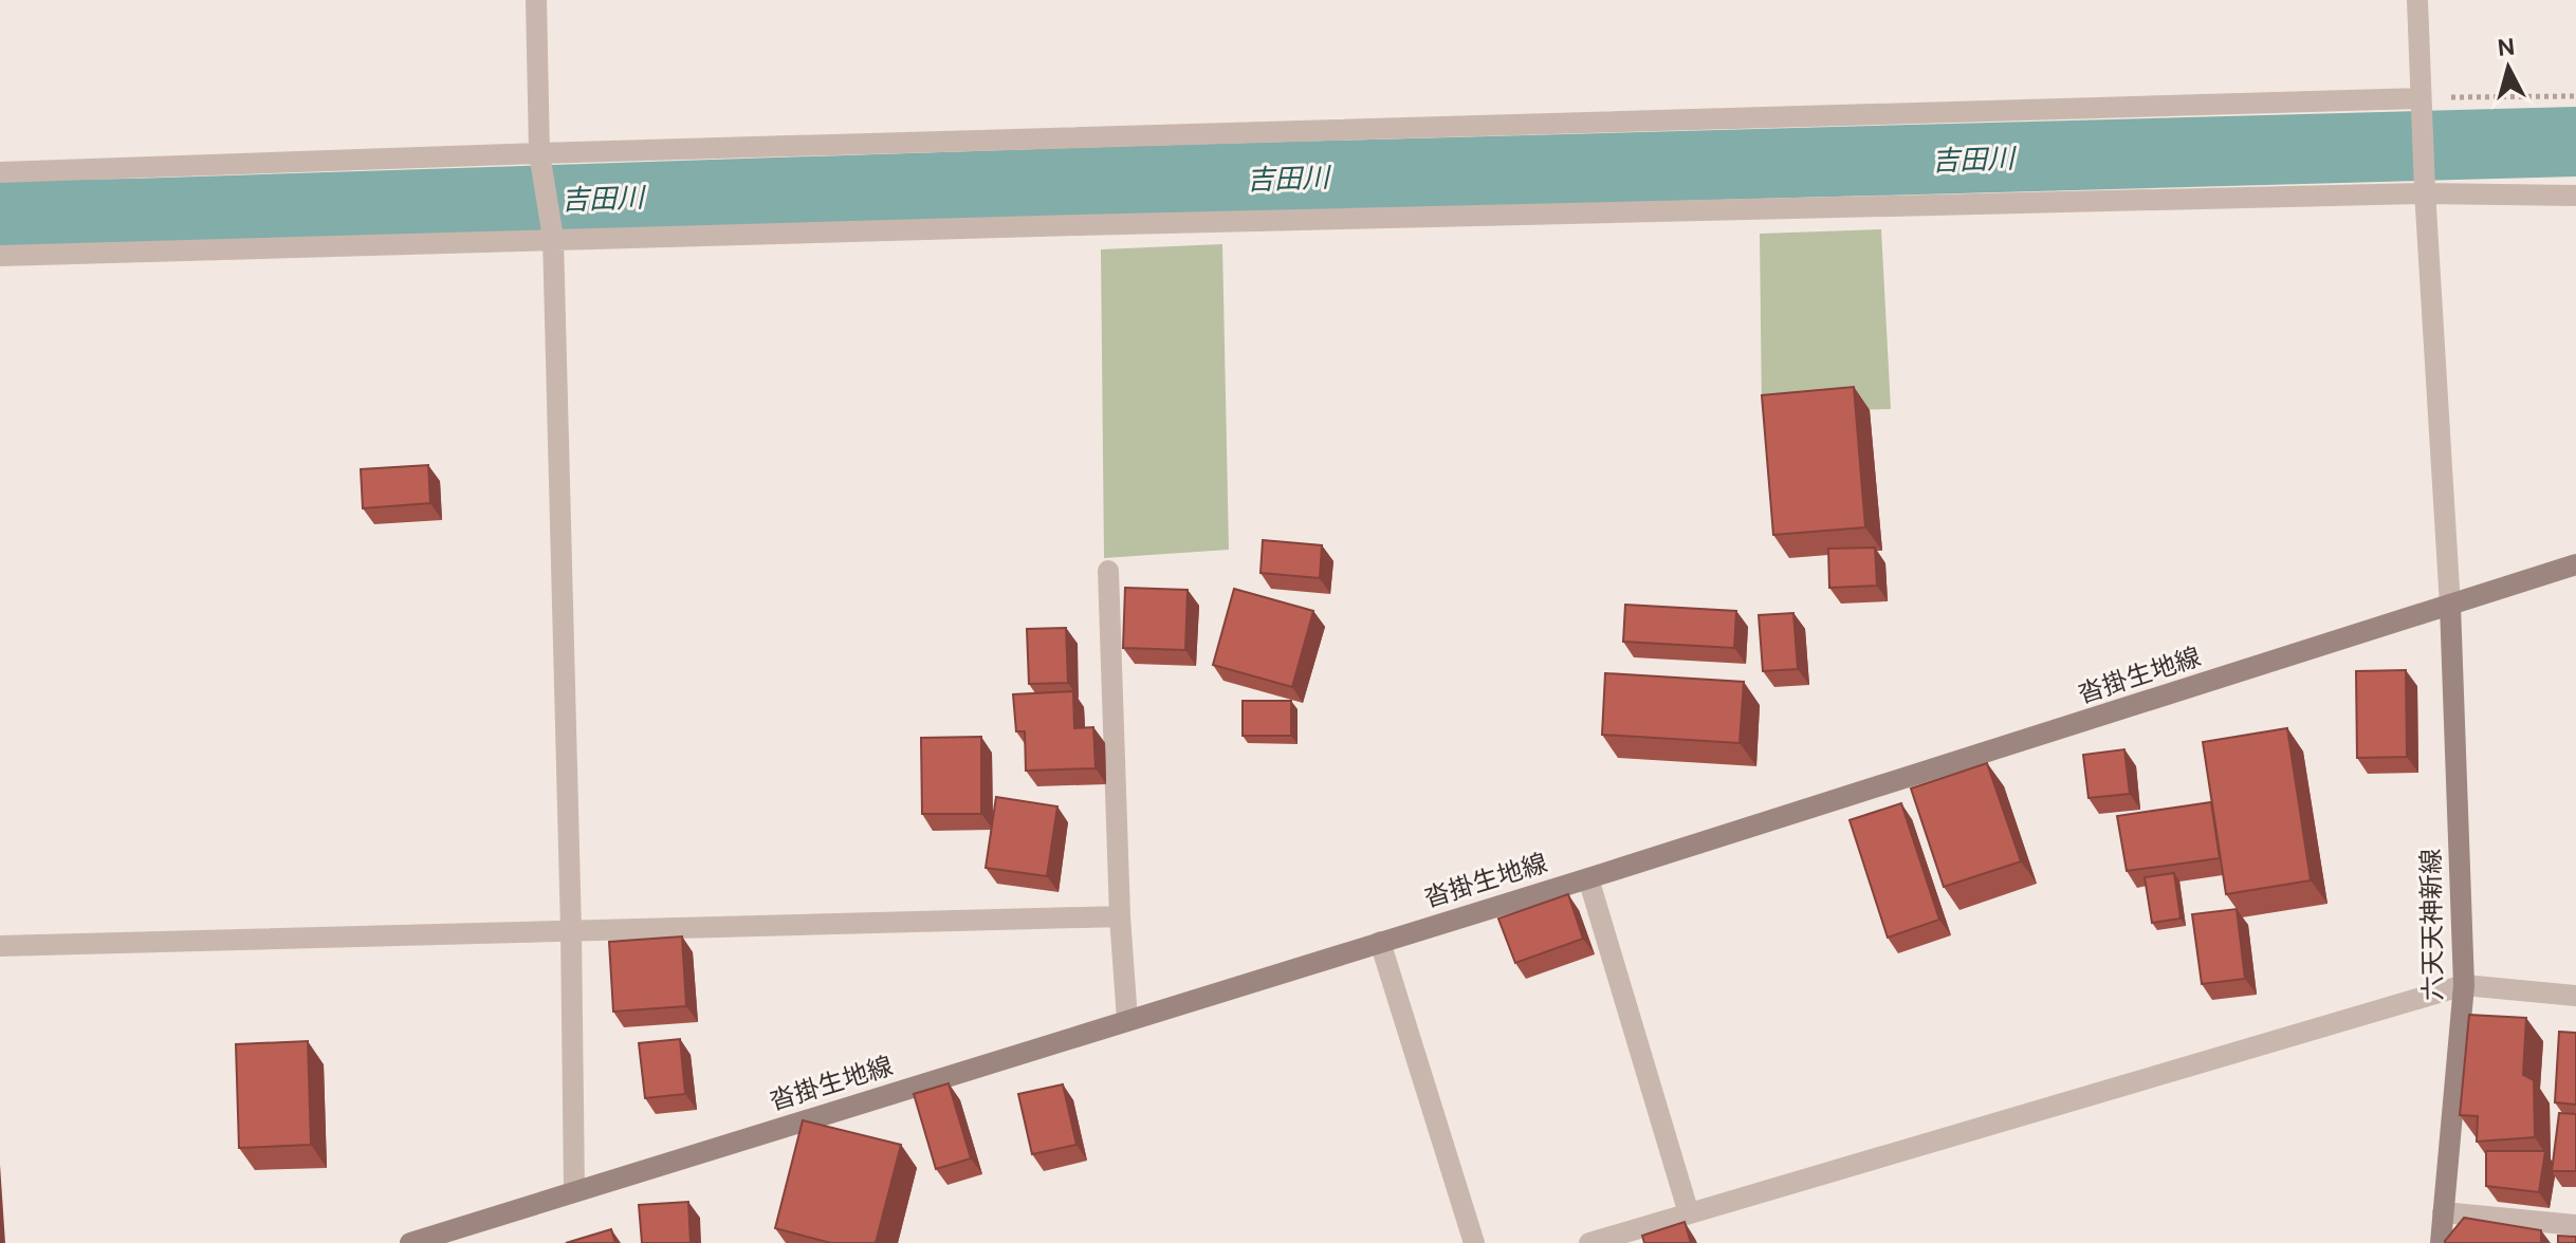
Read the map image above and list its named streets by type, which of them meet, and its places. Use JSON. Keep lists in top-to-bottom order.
{
  "streets": {
    "main road": ["沓掛生地線", "六天天神新線"]
  },
  "crossings": [
    ["沓掛生地線", "六天天神新線"]
  ],
  "water": ["吉田川"],
  "north": "top"
}
